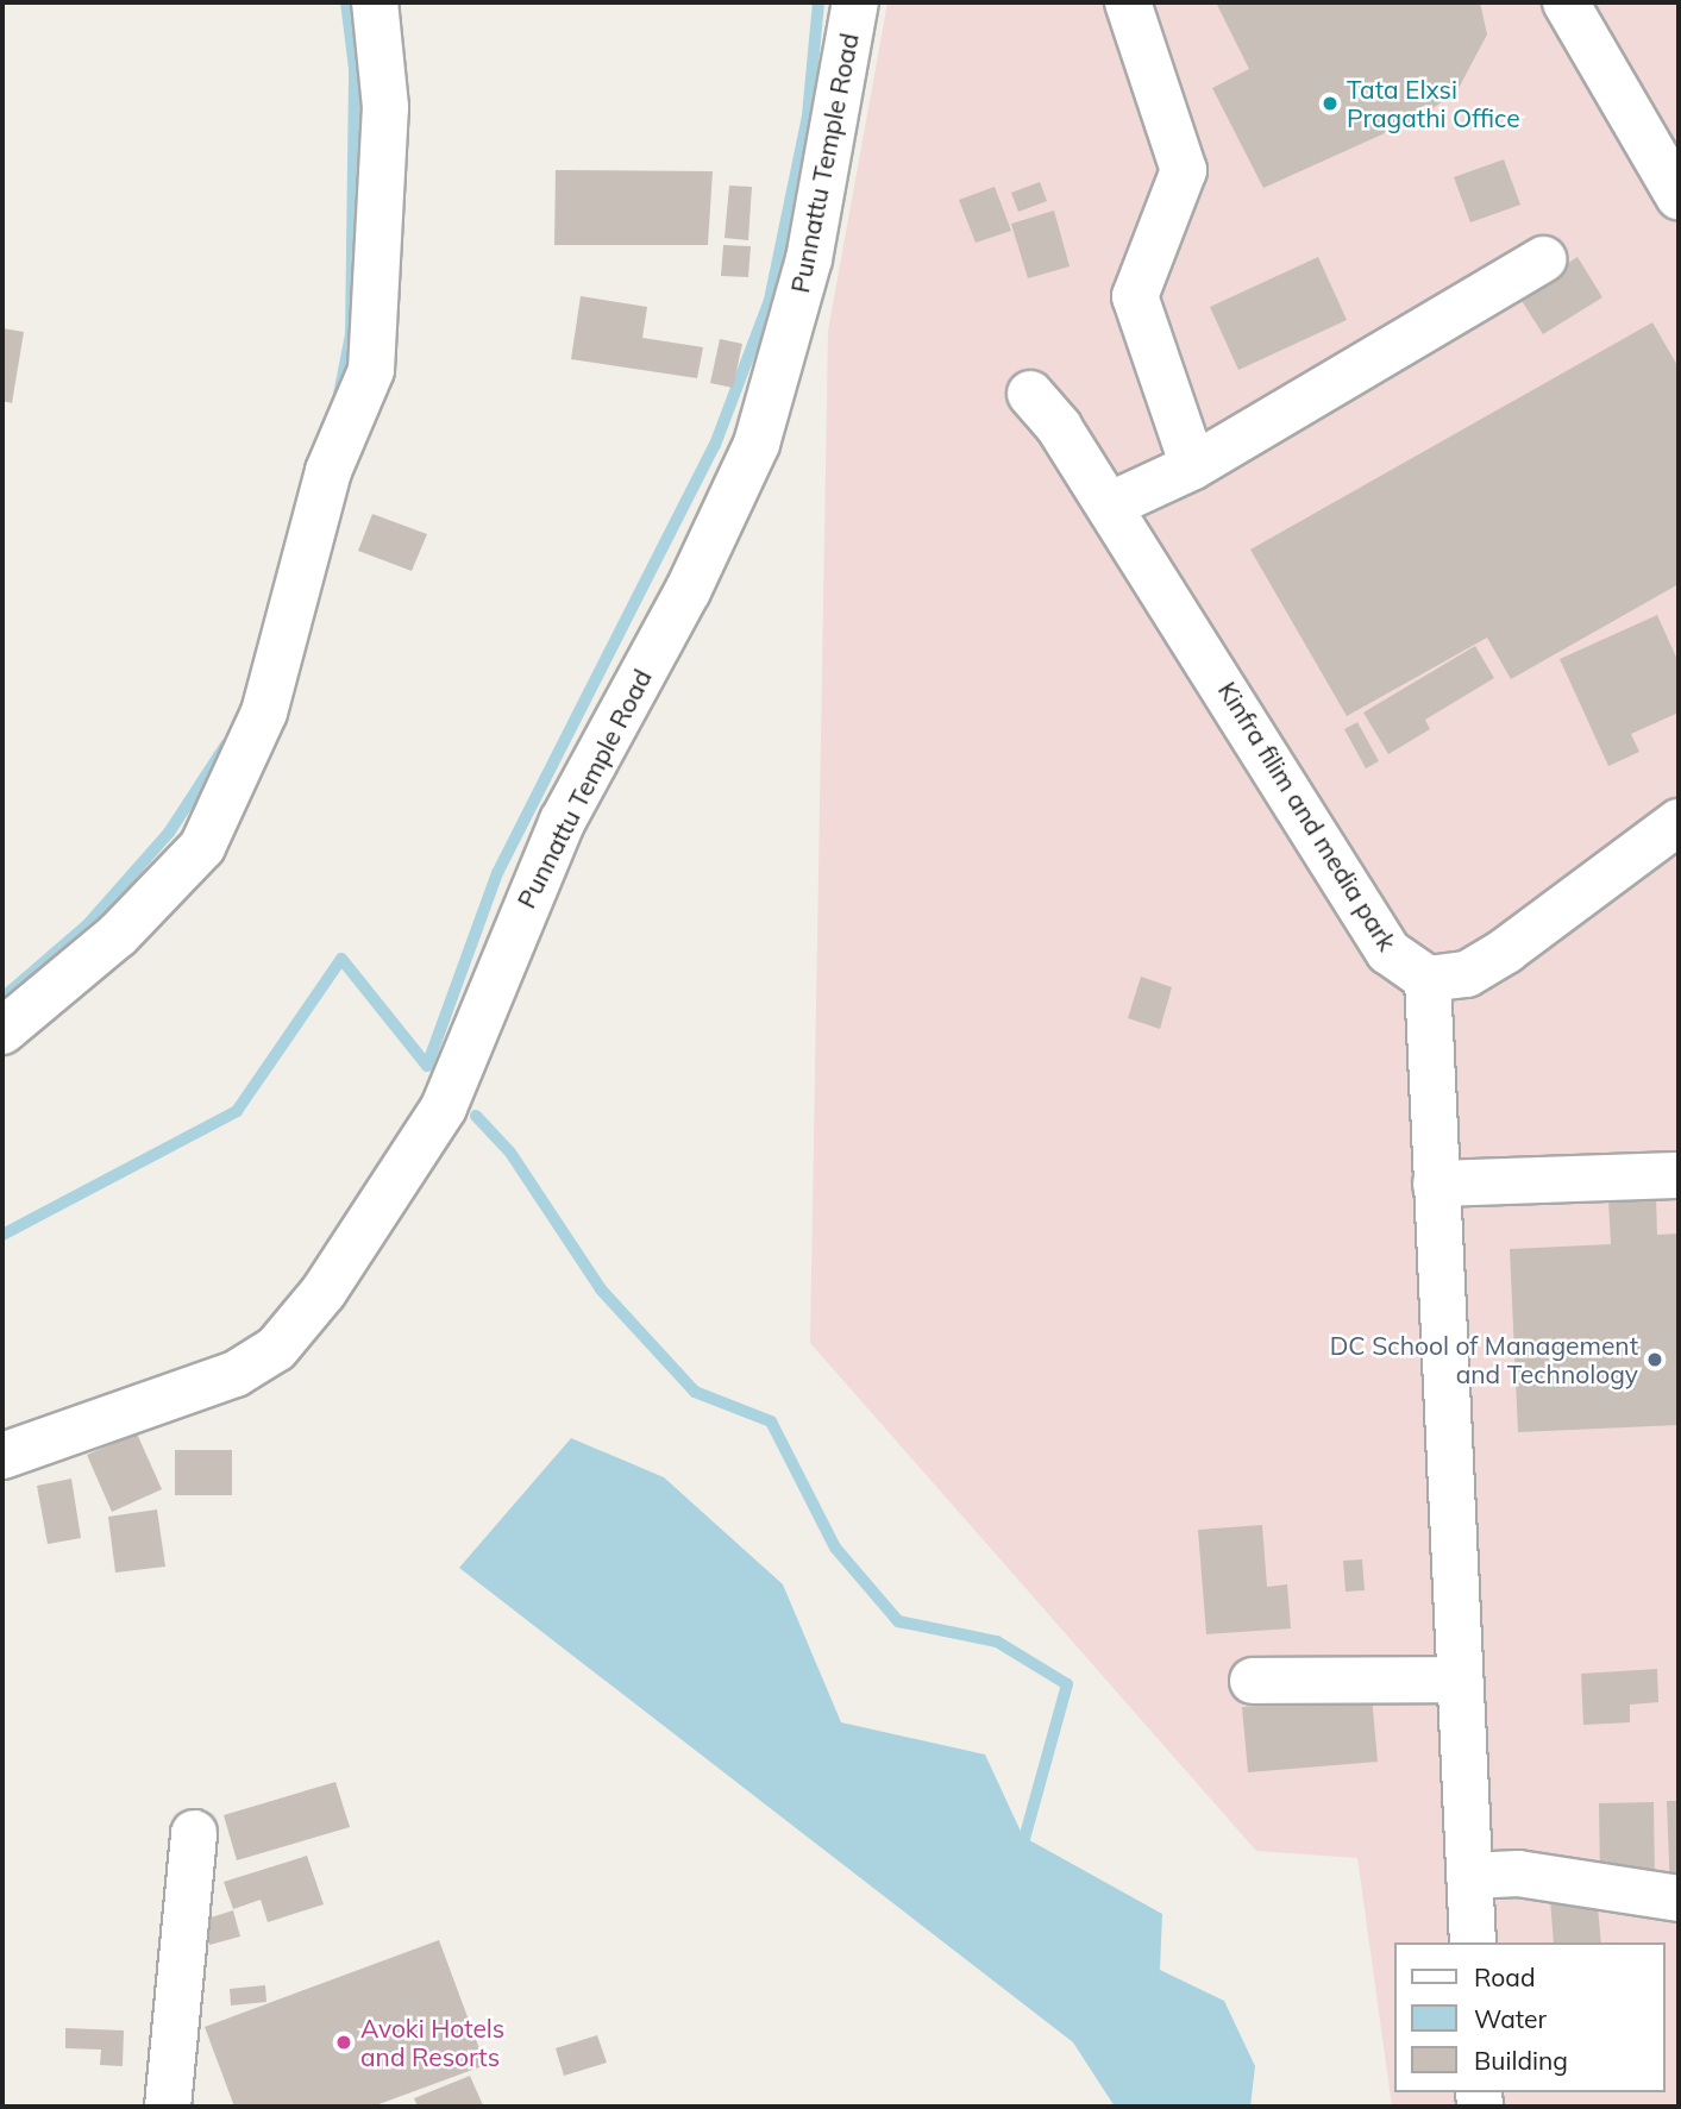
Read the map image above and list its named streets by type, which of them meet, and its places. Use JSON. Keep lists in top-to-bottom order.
{
  "streets": {
    "street": ["Punnattu Temple Road", "Kinfra filim and media park"]
  },
  "places": ["Tata Elxsi Pragathi Office", "DC School of Management and Technology", "Avoki Hotels and Resorts"],
  "legend": ["Road", "Water", "Building"]
}
